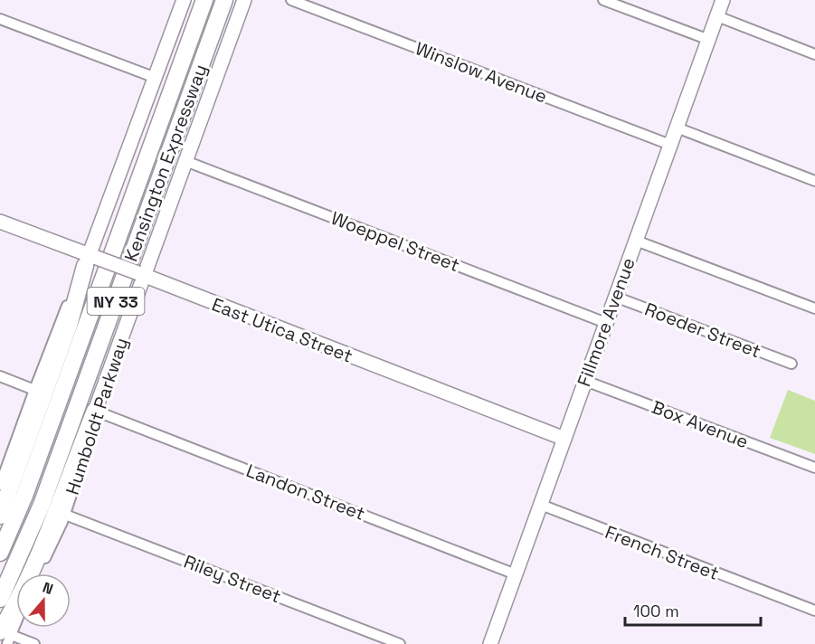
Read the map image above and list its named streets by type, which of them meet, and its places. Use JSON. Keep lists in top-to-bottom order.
{
  "streets": {
    "highway": ["Kensington Expressway", "NY 33"],
    "street": [
      "Winslow Avenue",
      "Woeppel Street",
      "Fillmore Avenue",
      "East Utica Street",
      "Roeder Street",
      "Humboldt Parkway",
      "Box Avenue",
      "Landon Street",
      "French Street",
      "Riley Street"
    ]
  },
  "crossings": [
    ["Winslow Avenue", "Fillmore Avenue"],
    ["Woeppel Street", "Fillmore Avenue"],
    ["Woeppel Street", "Humboldt Parkway"],
    ["Fillmore Avenue", "East Utica Street"],
    ["Fillmore Avenue", "Roeder Street"],
    ["Fillmore Avenue", "Box Avenue"],
    ["Fillmore Avenue", "Landon Street"],
    ["Fillmore Avenue", "French Street"],
    ["East Utica Street", "Humboldt Parkway"],
    ["Humboldt Parkway", "Landon Street"],
    ["Humboldt Parkway", "Riley Street"]
  ],
  "scale_bar": "100 m",
  "north": "top"
}
